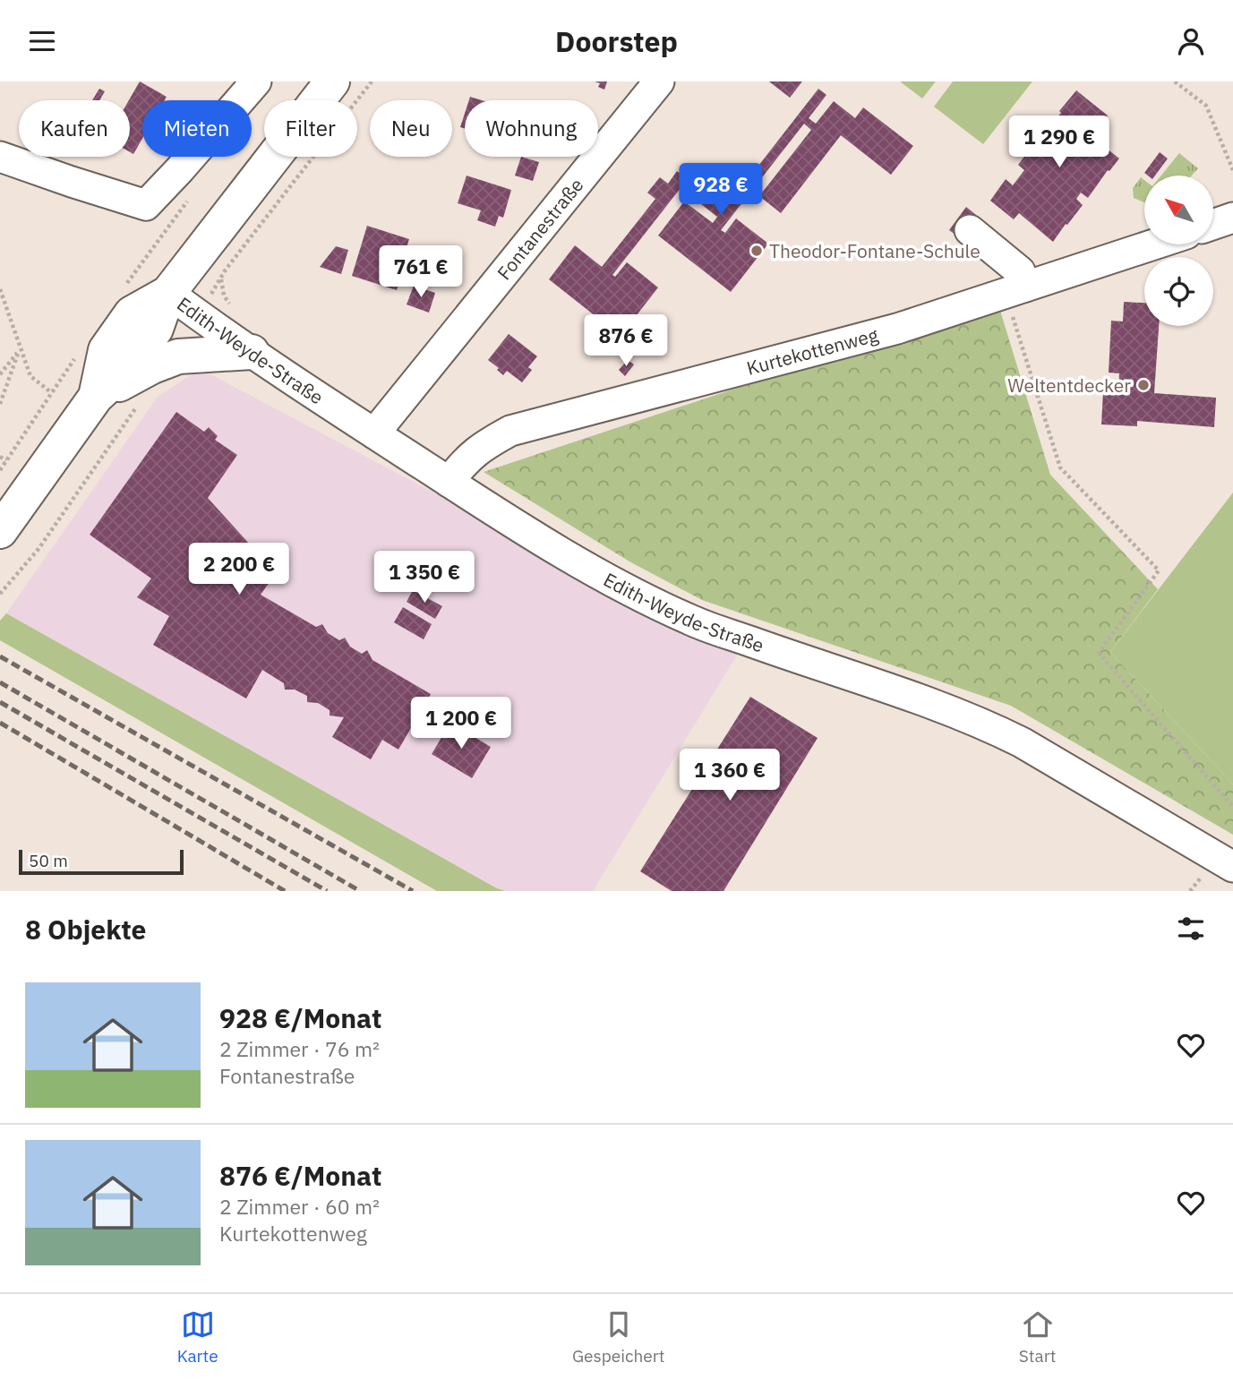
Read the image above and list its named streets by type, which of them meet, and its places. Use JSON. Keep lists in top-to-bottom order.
{
  "streets": {
    "street": ["Fontanestraße", "Edith-Weyde-Straße", "Kurtekottenweg"]
  },
  "crossings": [
    ["Fontanestraße", "Edith-Weyde-Straße"],
    ["Edith-Weyde-Straße", "Kurtekottenweg"]
  ],
  "places": ["Theodor-Fontane-Schule", "Weltentdecker"],
  "scale_bar": "50 m",
  "north": "top left",
  "page": {
    "header": "Doorstep",
    "chip": [
      "Kaufen",
      "Mieten",
      "Filter",
      "Neu",
      "Wohnung"
    ],
    "price": [
      "1 290 €",
      "928 €",
      "761 €",
      "876 €",
      "2 200 €",
      "1 350 €",
      "1 200 €",
      "1 360 €"
    ],
    "scale": "50 m",
    "heading": "8 Objekte",
    "list": [
      {
        "name": "928 €/Monat",
        "note": "2 Zimmer · 76 m² · Fontanestraße"
      },
      {
        "name": "876 €/Monat",
        "note": "2 Zimmer · 60 m² · Kurtekottenweg"
      }
    ],
    "tabs": ["Karte", "Gespeichert", "Start"]
  }
}
